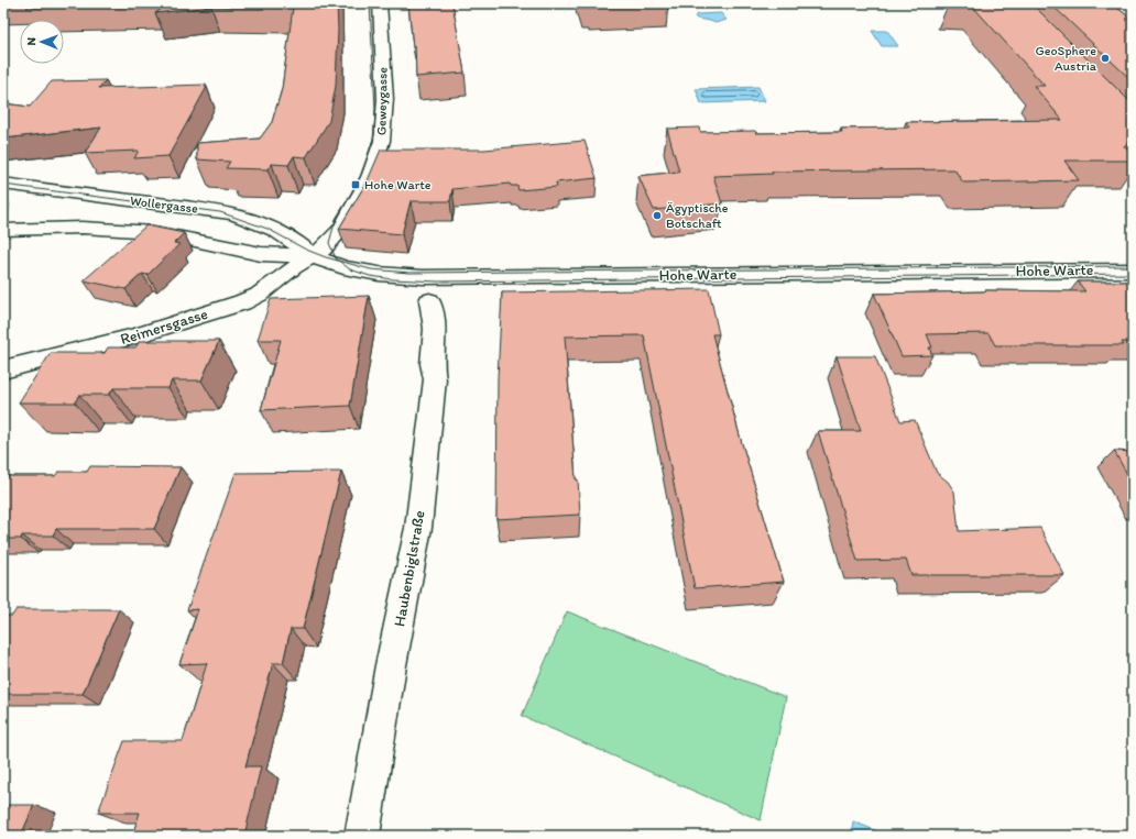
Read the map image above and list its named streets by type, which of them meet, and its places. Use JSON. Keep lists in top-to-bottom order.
{
  "streets": {
    "street": [
      "Geweygasse",
      "Wollergasse",
      "Hohe Warte",
      "Reimersgasse",
      "Haubenbiglstraße"
    ]
  },
  "crossings": [
    ["Geweygasse", "Wollergasse"],
    ["Geweygasse", "Hohe Warte"],
    ["Geweygasse", "Reimersgasse"],
    ["Wollergasse", "Hohe Warte"],
    ["Wollergasse", "Reimersgasse"],
    ["Hohe Warte", "Reimersgasse"]
  ],
  "places": {
    "other": ["GeoSphere Austria", "Ägyptische Botschaft"],
    "transit": ["Hohe Warte"]
  },
  "north": "left"
}
